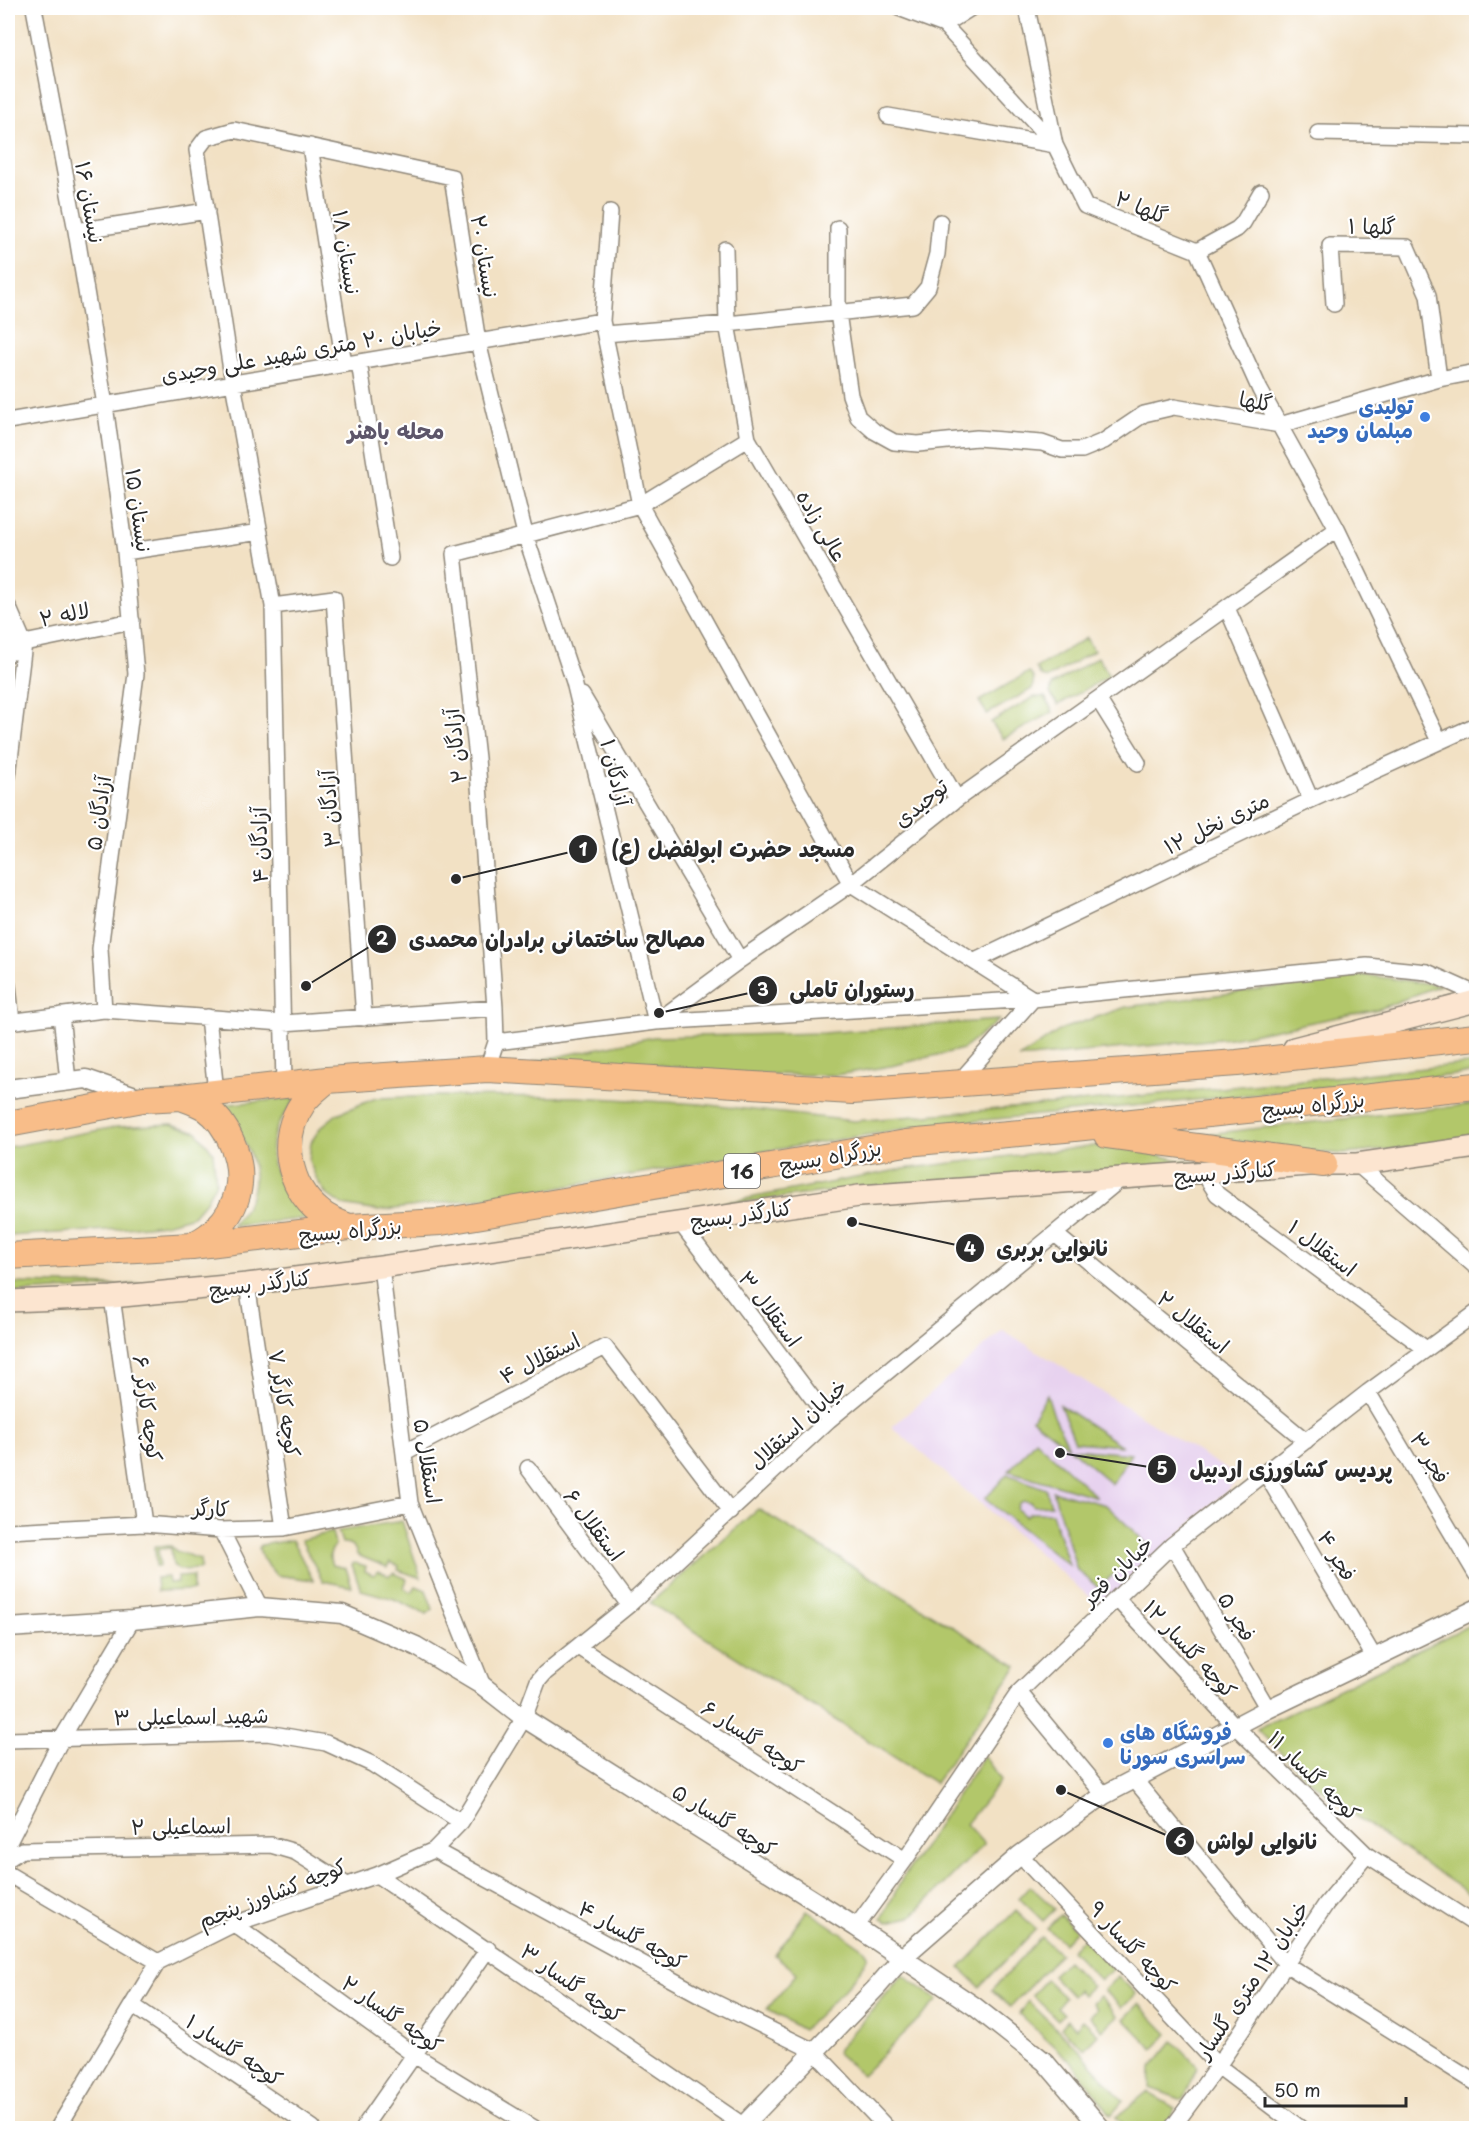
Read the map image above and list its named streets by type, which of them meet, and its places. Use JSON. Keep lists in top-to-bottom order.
{
  "streets": {
    "highway": ["بزرگراه بسیج", "16"],
    "main road": ["کنارگذر بسیج"],
    "street": [
      "نیستان ۱۶",
      "گلها ۲",
      "گلها ۱",
      "نیستان ۱۸",
      "نیستان ۲۰",
      "خیابان ۲۰ متری شهید علی وحیدی",
      "گلها",
      "نیستان ۱۵",
      "عالی زاده",
      "لاله ۲",
      "آزادگان ۲",
      "آزادگان ۱",
      "توحیدی",
      "آزادگان ۳",
      "آزادگان ۵",
      "۱۲ متری نخل",
      "آزادگان ۴",
      "استقلال ۱",
      "استقلال ۳",
      "استقلال ۲",
      "استقلال ۴",
      "کوچه کارگر ۷",
      "کوچه کارگر ۶",
      "خیابان استقلال",
      "فجر ۳",
      "استقلال ۵",
      "کارگر",
      "استقلال ۶",
      "فجر ۴",
      "خیابان فجر",
      "فجر ۵",
      "کوچه گلسار ۱۲",
      "شهید اسماعیلی ۳",
      "کوچه گلسار ۶",
      "کوچه گلسار ۱۱",
      "کوچه گلسار ۵",
      "اسماعیلی ۲",
      "کوچه کشاورز پنجم",
      "کوچه گلسار ۴",
      "کوچه گلسار ۹",
      "خیابان ۱۲ متری گلسار",
      "کوچه گلسار ۳",
      "کوچه گلسار ۲",
      "کوچه گلسار ۱"
    ]
  },
  "crossings": [
    ["نیستان ۱۶", "خیابان ۲۰ متری شهید علی وحیدی"],
    ["نیستان ۱۶", "نیستان ۱۵"],
    ["گلها ۱", "گلها"],
    ["نیستان ۱۸", "نیستان ۲۰"],
    ["نیستان ۱۸", "خیابان ۲۰ متری شهید علی وحیدی"],
    ["نیستان ۱۸", "آزادگان ۴"],
    ["نیستان ۲۰", "خیابان ۲۰ متری شهید علی وحیدی"],
    ["نیستان ۲۰", "آزادگان ۲"],
    ["نیستان ۲۰", "آزادگان ۱"],
    ["نیستان ۲۰", "آزادگان ۴"],
    ["خیابان ۲۰ متری شهید علی وحیدی", "گلها"],
    ["خیابان ۲۰ متری شهید علی وحیدی", "نیستان ۱۵"],
    ["خیابان ۲۰ متری شهید علی وحیدی", "عالی زاده"],
    ["خیابان ۲۰ متری شهید علی وحیدی", "آزادگان ۴"],
    ["نیستان ۱۵", "لاله ۲"],
    ["نیستان ۱۵", "آزادگان ۵"],
    ["عالی زاده", "توحیدی"],
    ["لاله ۲", "آزادگان ۵"],
    ["آزادگان ۲", "آزادگان ۱"],
    ["آزادگان ۱", "توحیدی"],
    ["آزادگان ۳", "آزادگان ۴"],
    ["کنارگذر بسیج", "استقلال ۱"],
    ["کنارگذر بسیج", "استقلال ۳"],
    ["کنارگذر بسیج", "کوچه کارگر ۷"],
    ["کنارگذر بسیج", "کوچه کارگر ۶"],
    ["کنارگذر بسیج", "خیابان استقلال"],
    ["کنارگذر بسیج", "استقلال ۵"],
    ["استقلال ۱", "خیابان فجر"],
    ["استقلال ۳", "خیابان استقلال"],
    ["استقلال ۲", "خیابان استقلال"],
    ["استقلال ۲", "خیابان فجر"],
    ["استقلال ۴", "خیابان استقلال"],
    ["استقلال ۴", "استقلال ۵"],
    ["کوچه کارگر ۷", "کارگر"],
    ["کوچه کارگر ۶", "کارگر"],
    ["خیابان استقلال", "استقلال ۶"],
    ["خیابان استقلال", "کوچه گلسار ۶"],
    ["خیابان استقلال", "کوچه گلسار ۵"],
    ["خیابان استقلال", "کوچه کشاورز پنجم"],
    ["فجر ۳", "خیابان فجر"],
    ["استقلال ۵", "کارگر"],
    ["استقلال ۵", "کوچه گلسار ۵"],
    ["فجر ۴", "خیابان فجر"],
    ["خیابان فجر", "فجر ۵"],
    ["خیابان فجر", "کوچه گلسار ۱۲"],
    ["خیابان فجر", "کوچه گلسار ۶"],
    ["خیابان فجر", "کوچه گلسار ۵"],
    ["کوچه گلسار ۱۲", "کوچه گلسار ۱۱"],
    ["شهید اسماعیلی ۳", "کوچه کشاورز پنجم"],
    ["کوچه گلسار ۱۱", "خیابان ۱۲ متری گلسار"],
    ["کوچه گلسار ۵", "کوچه کشاورز پنجم"],
    ["اسماعیلی ۲", "کوچه کشاورز پنجم"],
    ["کوچه کشاورز پنجم", "کوچه گلسار ۴"],
    ["کوچه کشاورز پنجم", "کوچه گلسار ۳"],
    ["کوچه کشاورز پنجم", "کوچه گلسار ۲"],
    ["کوچه گلسار ۹", "خیابان ۱۲ متری گلسار"]
  ],
  "districts": ["محله باهنر"],
  "places": [
    "تولیدی مبلمان وحید",
    "مسجد حضرت ابولفضل (ع)",
    "مصالح ساختمانی برادران محمدی",
    "رستوران تاملی",
    "نانوایی بربری",
    "پردیس کشاورزی اردبیل",
    "فروشگاه های سراسری سورنا",
    "نانوایی لواش"
  ],
  "scale_bar": "50 m"
}
